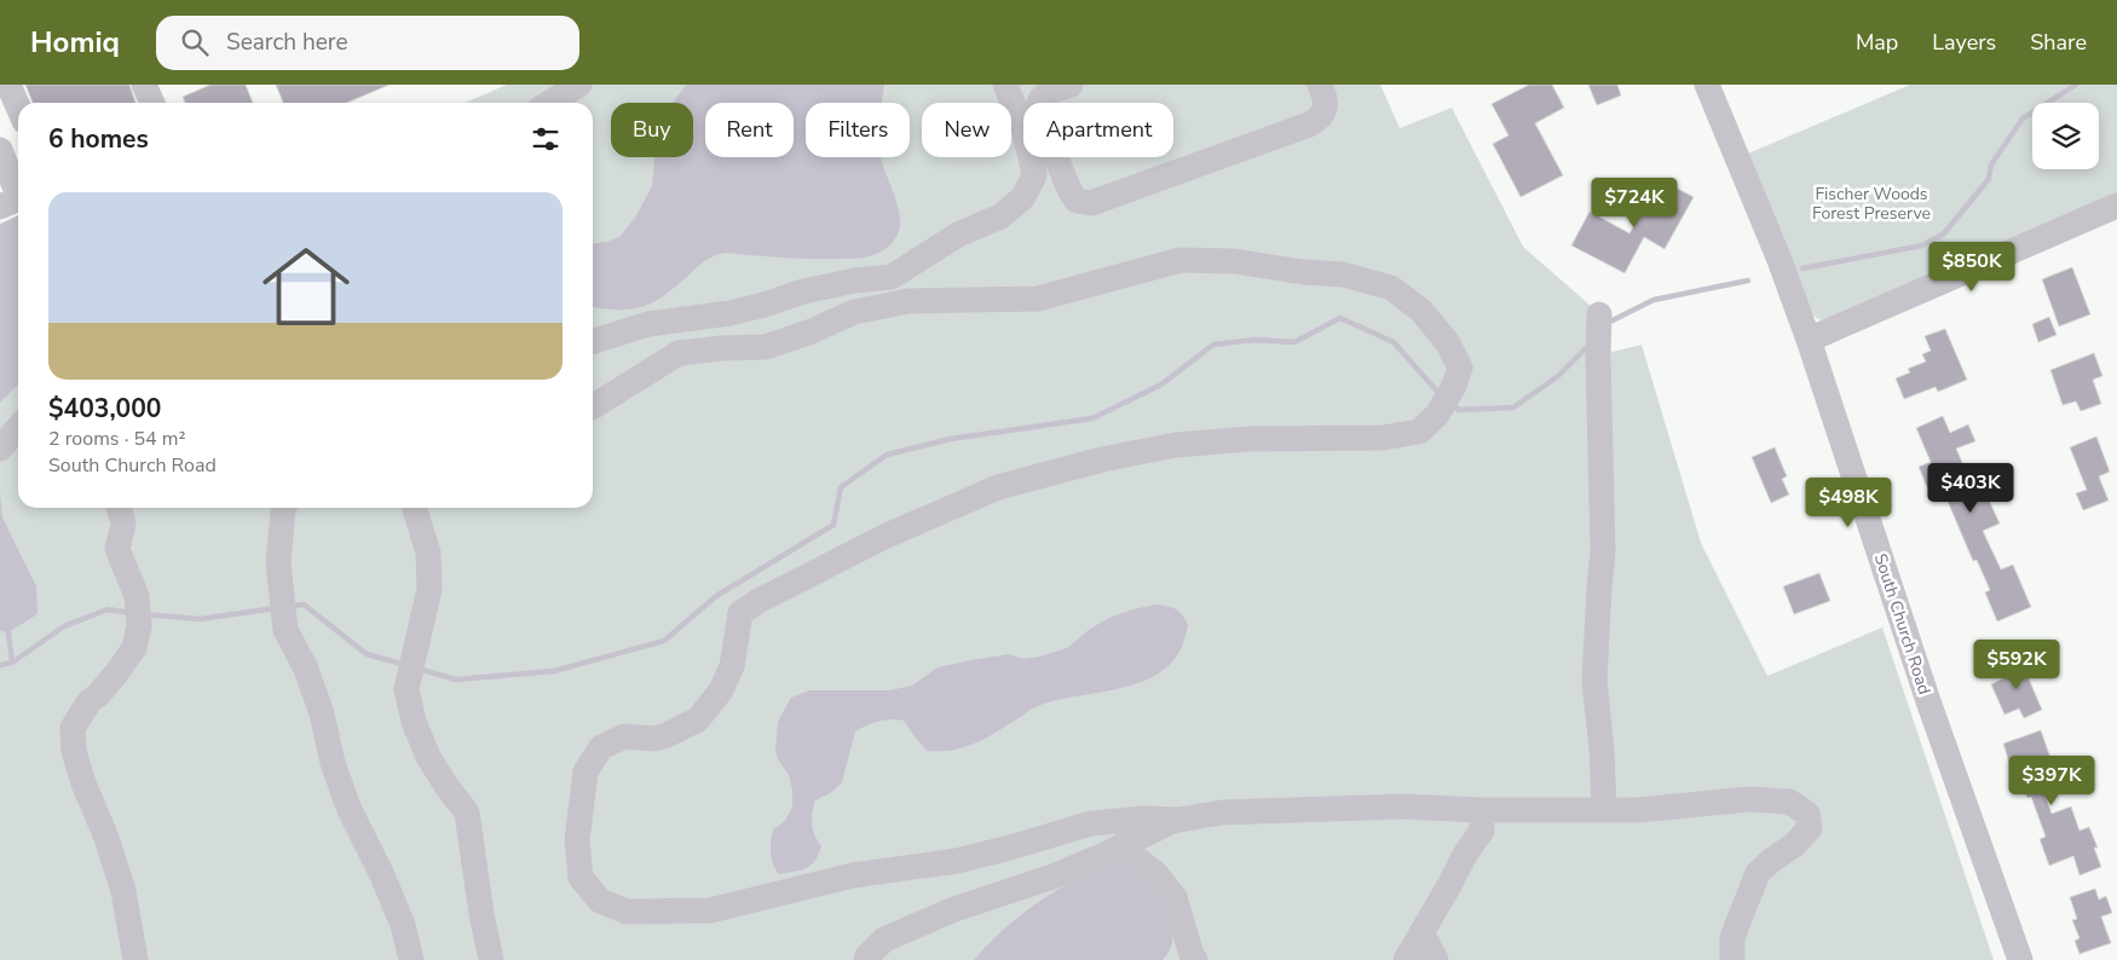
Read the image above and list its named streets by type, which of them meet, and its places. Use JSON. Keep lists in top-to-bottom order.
{
  "streets": {
    "street": ["South Church Road"]
  },
  "parks": ["Fischer Woods Forest Preserve"],
  "page": {
    "header": "Homiq",
    "search": "Search here",
    "nav": ["Map", "Layers", "Share"],
    "chip": [
      "Buy",
      "Rent",
      "Filters",
      "New",
      "Apartment"
    ],
    "heading": "6 homes",
    "list": [
      {
        "name": "$403,000",
        "note": "2 rooms · 54 m² · South Church Road"
      }
    ],
    "price": [
      "$724K",
      "$850K",
      "$403K",
      "$498K",
      "$592K",
      "$397K"
    ]
  }
}
